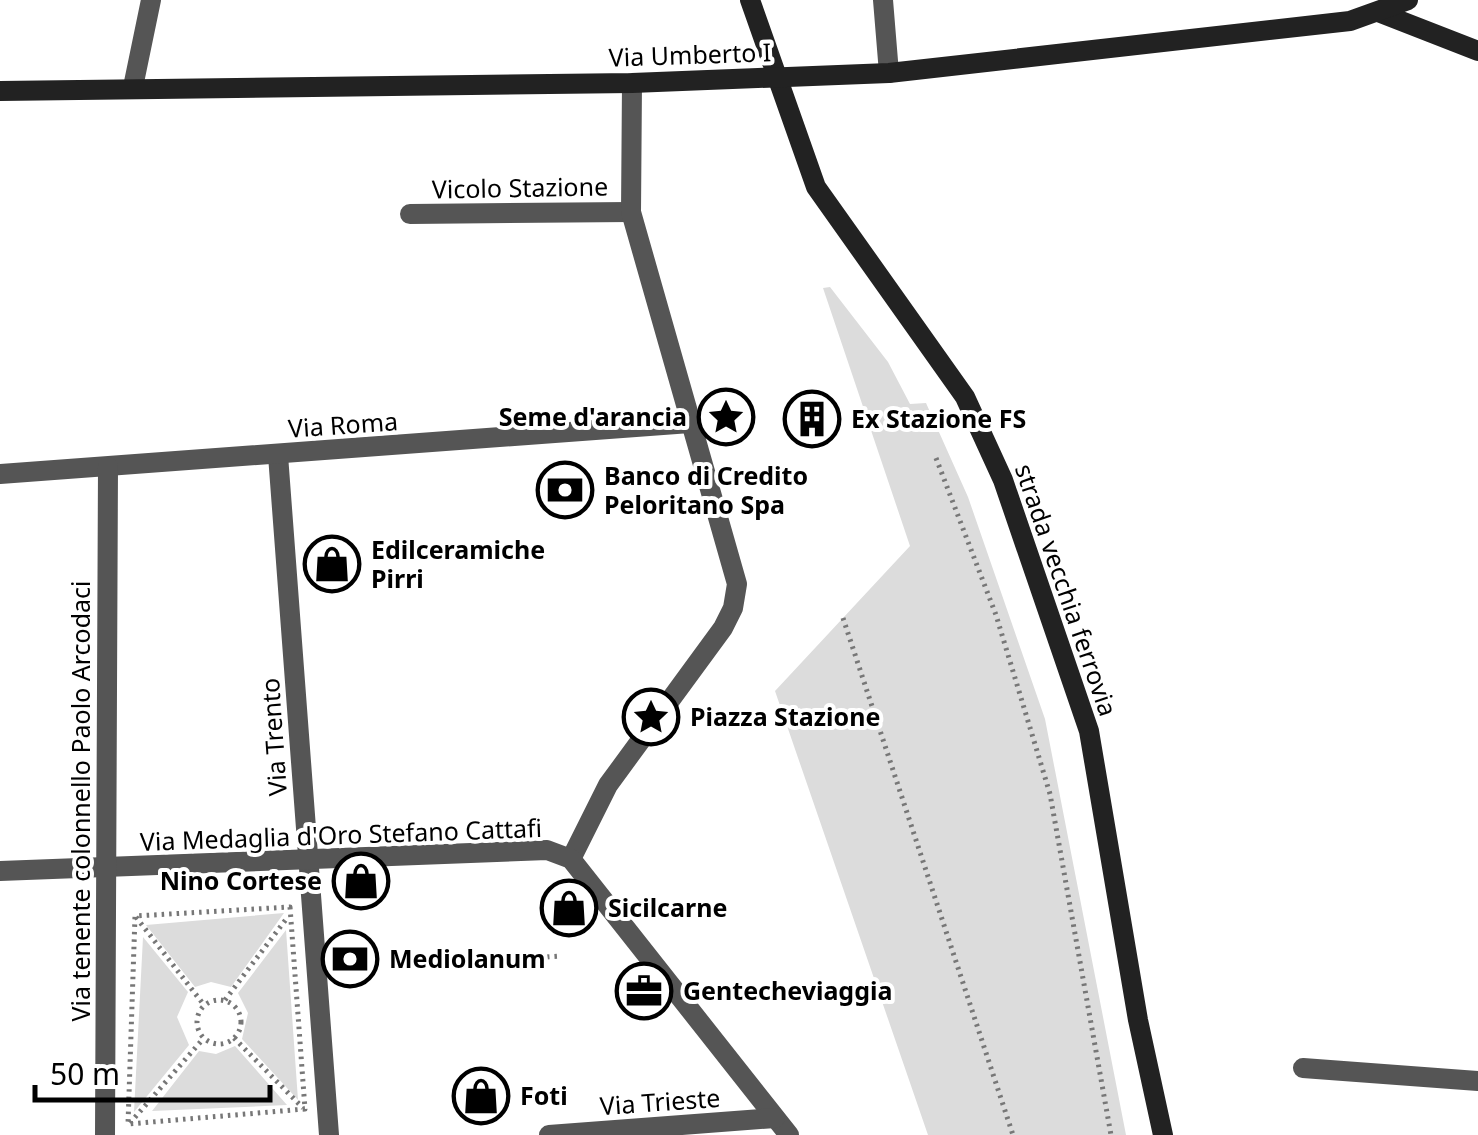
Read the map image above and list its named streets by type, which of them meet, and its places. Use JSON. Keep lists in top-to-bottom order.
{
  "streets": {
    "street": [
      "Via Umberto I",
      "Vicolo Stazione",
      "Via Roma",
      "strada vecchia ferrovia",
      "Via Trento",
      "Via tenente colonnello Paolo Arcodaci",
      "Via Medaglia d'Oro Stefano Cattafi",
      "Via Trieste"
    ]
  },
  "crossings": [
    ["Via Roma", "Via Trento"],
    ["Via Roma", "Via tenente colonnello Paolo Arcodaci"],
    ["Via Trento", "Via Medaglia d'Oro Stefano Cattafi"],
    ["Via tenente colonnello Paolo Arcodaci", "Via Medaglia d'Oro Stefano Cattafi"],
    ["Via Medaglia d'Oro Stefano Cattafi", "Via Trieste"]
  ],
  "places": {
    "place": ["Seme d'arancia", "Piazza Stazione"],
    "building": ["Ex Stazione FS"],
    "bank": ["Banco di Credito Peloritano Spa", "Mediolanum"],
    "shop": [
      "Edilceramiche Pirri",
      "Nino Cortese",
      "Sicilcarne",
      "Foti"
    ],
    "office": ["Gentecheviaggia"]
  },
  "scale_bar": "50 m"
}
